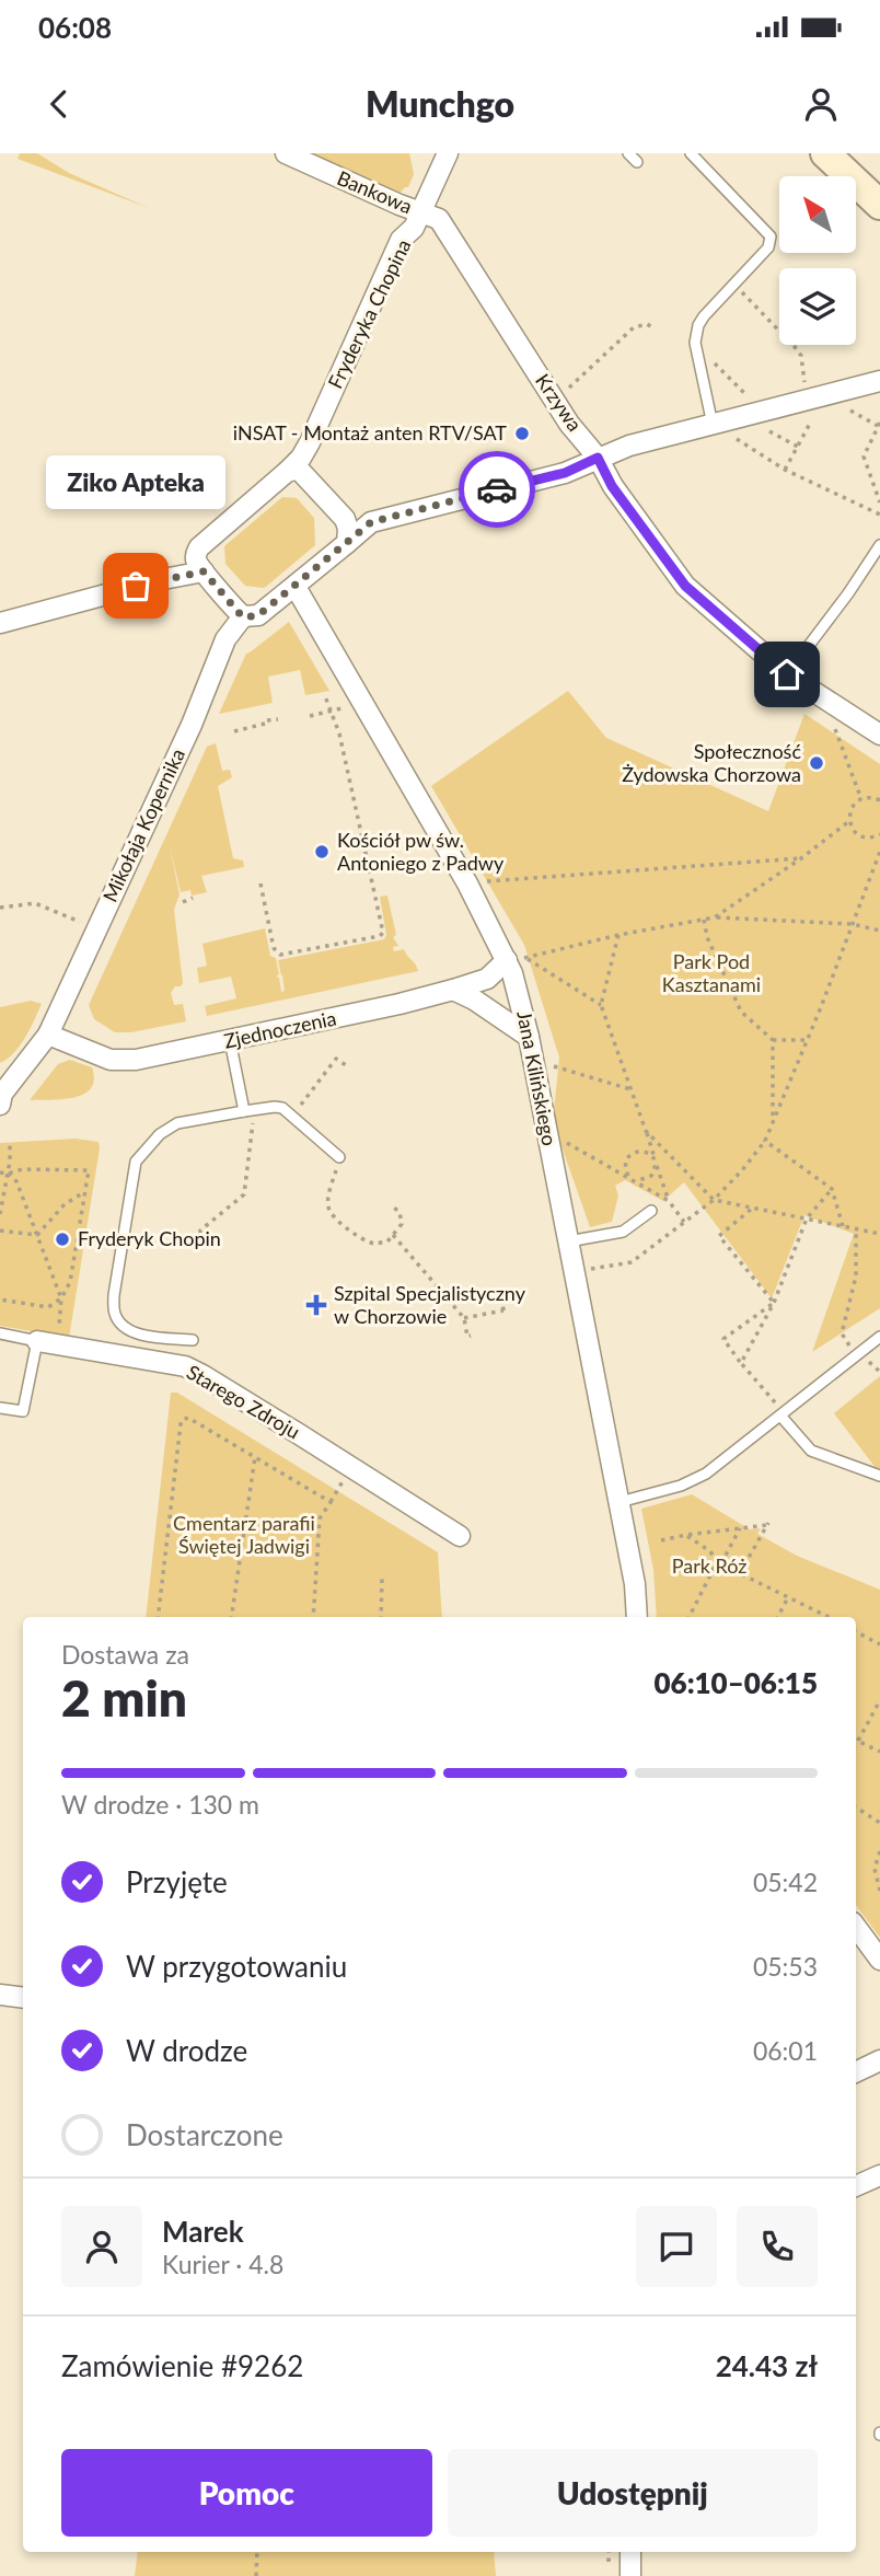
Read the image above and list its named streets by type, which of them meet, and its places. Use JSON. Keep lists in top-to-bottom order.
{
  "streets": {
    "street": [
      "Bankowa",
      "Fryderyka Chopina",
      "Krzywa",
      "Mikołaja Kopernika",
      "Zjednoczenia",
      "Jana Kilińskiego",
      "Starego Zdroju"
    ]
  },
  "crossings": [
    ["Bankowa", "Fryderyka Chopina"],
    ["Bankowa", "Krzywa"],
    ["Fryderyka Chopina", "Krzywa"],
    ["Mikołaja Kopernika", "Zjednoczenia"],
    ["Zjednoczenia", "Jana Kilińskiego"]
  ],
  "parks": ["Park Pod Kasztanami", "Cmentarz parafii Świętej Jadwigi", "Park Róż"],
  "places": {
    "other": [
      "iNSAT - Montaż anten RTV/SAT",
      "Ziko Apteka",
      "Społeczność Żydowska Chorzowa",
      "Kościół pw św. Antoniego z Padwy",
      "Fryderyk Chopin"
    ],
    "health": ["Szpital Specjalistyczny w Chorzowie"]
  },
  "north": "top left",
  "page": {
    "status": "06:08",
    "header": "Munchgo",
    "bubble": "Ziko Apteka",
    "heading": ["2 min", "Dostawa za", "06:10–06:15"],
    "panel": [
      "Marek",
      "Kurier · 4.8",
      "Zamówienie #9262",
      "24.43 zł"
    ],
    "bar": "W drodze · 130 m",
    "list": [
      ["Przyjęte", "05:42"],
      ["W przygotowaniu", "05:53"],
      ["W drodze", "06:01"],
      "Dostarczone"
    ],
    "buttons": ["Pomoc", "Udostępnij"]
  }
}
